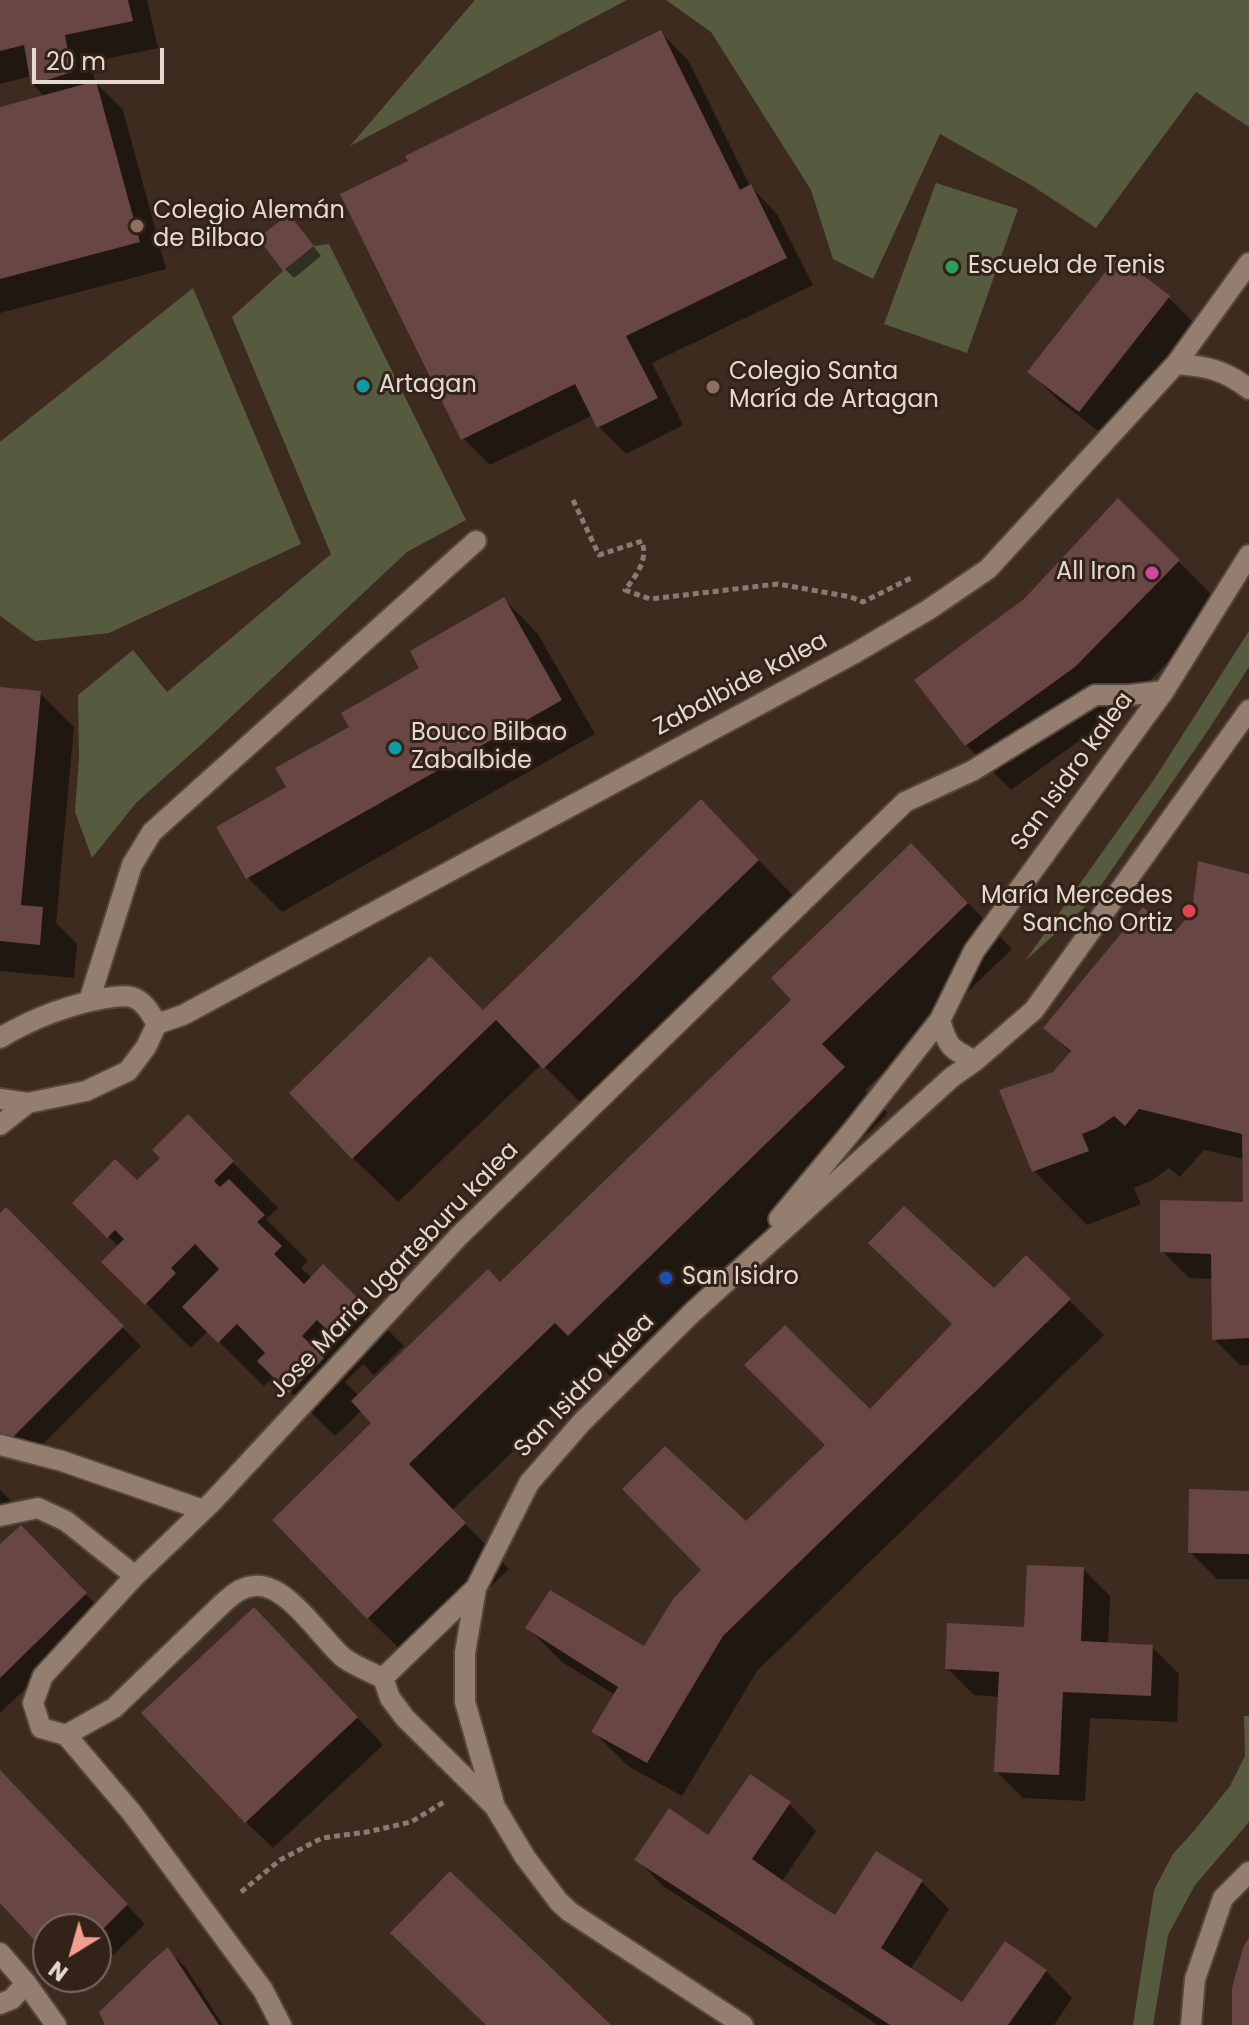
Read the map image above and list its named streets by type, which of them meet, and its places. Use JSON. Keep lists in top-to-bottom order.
{
  "streets": {
    "street": ["Zabalbide kalea", "San Isidro kalea", "Jose Maria Ugarteburu kalea"]
  },
  "crossings": [
    ["San Isidro kalea", "Jose Maria Ugarteburu kalea"]
  ],
  "places": [
    "Colegio Alemán de Bilbao",
    "Escuela de Tenis",
    "Artagan",
    "Colegio Santa María de Artagan",
    "All Iron",
    "Bouco Bilbao Zabalbide",
    "María Mercedes Sancho Ortiz",
    "San Isidro"
  ],
  "scale_bar": "20 m",
  "north": "bottom left"
}
